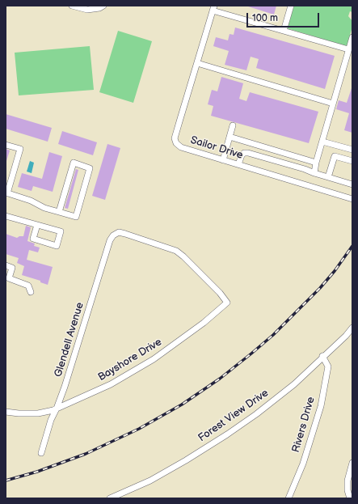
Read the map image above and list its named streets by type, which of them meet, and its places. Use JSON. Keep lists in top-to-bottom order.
{
  "streets": {
    "street": [
      "Sailor Drive",
      "Glendell Avenue",
      "Bayshore Drive",
      "Forest View Drive",
      "Rivers Drive"
    ]
  },
  "crossings": [
    ["Glendell Avenue", "Bayshore Drive"],
    ["Forest View Drive", "Rivers Drive"]
  ],
  "scale_bar": "100 m"
}
